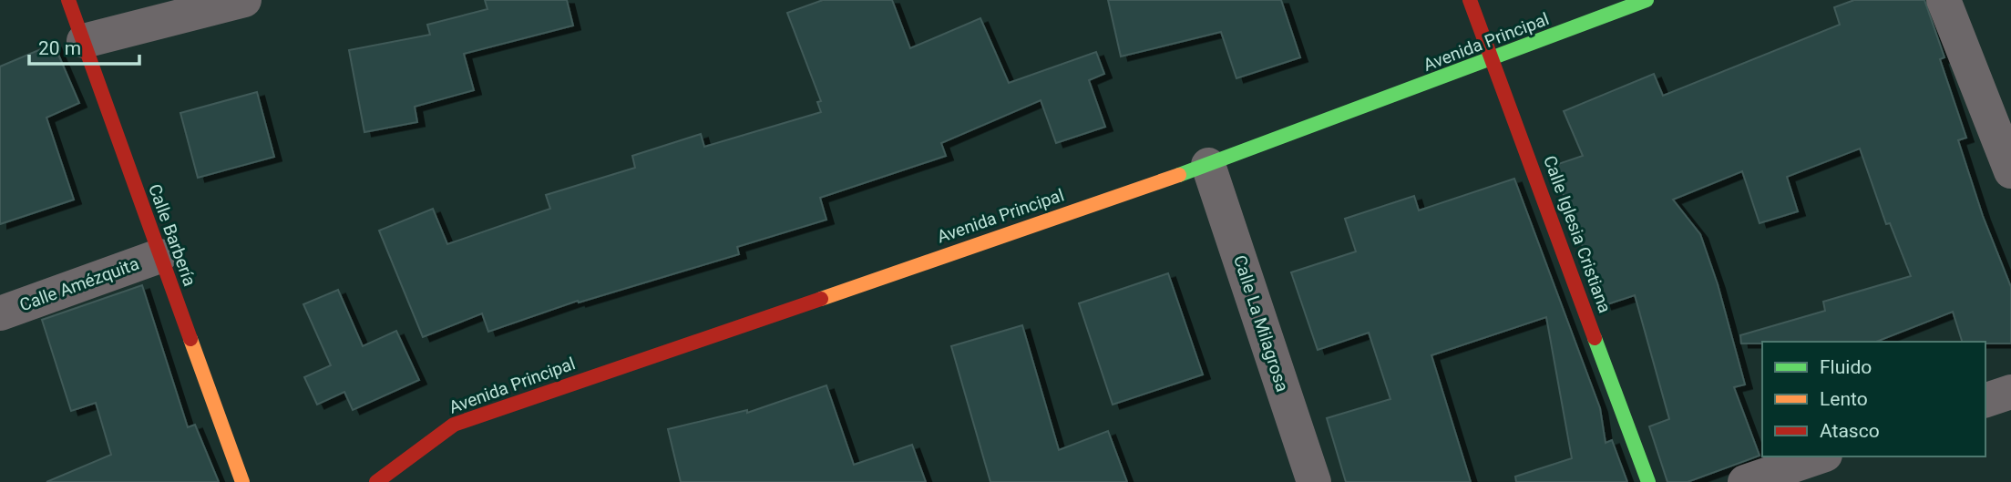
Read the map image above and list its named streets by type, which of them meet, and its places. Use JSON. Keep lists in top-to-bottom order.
{
  "streets": {
    "street": [
      "Avenida Principal",
      "Calle Iglesia Cristiana",
      "Calle Barbería",
      "Calle Amézquita",
      "Calle La Milagrosa"
    ]
  },
  "crossings": [
    ["Avenida Principal", "Calle Iglesia Cristiana"],
    ["Avenida Principal", "Calle La Milagrosa"],
    ["Calle Barbería", "Calle Amézquita"]
  ],
  "legend": ["Fluido", "Lento", "Atasco"],
  "scale_bar": "20 m"
}
